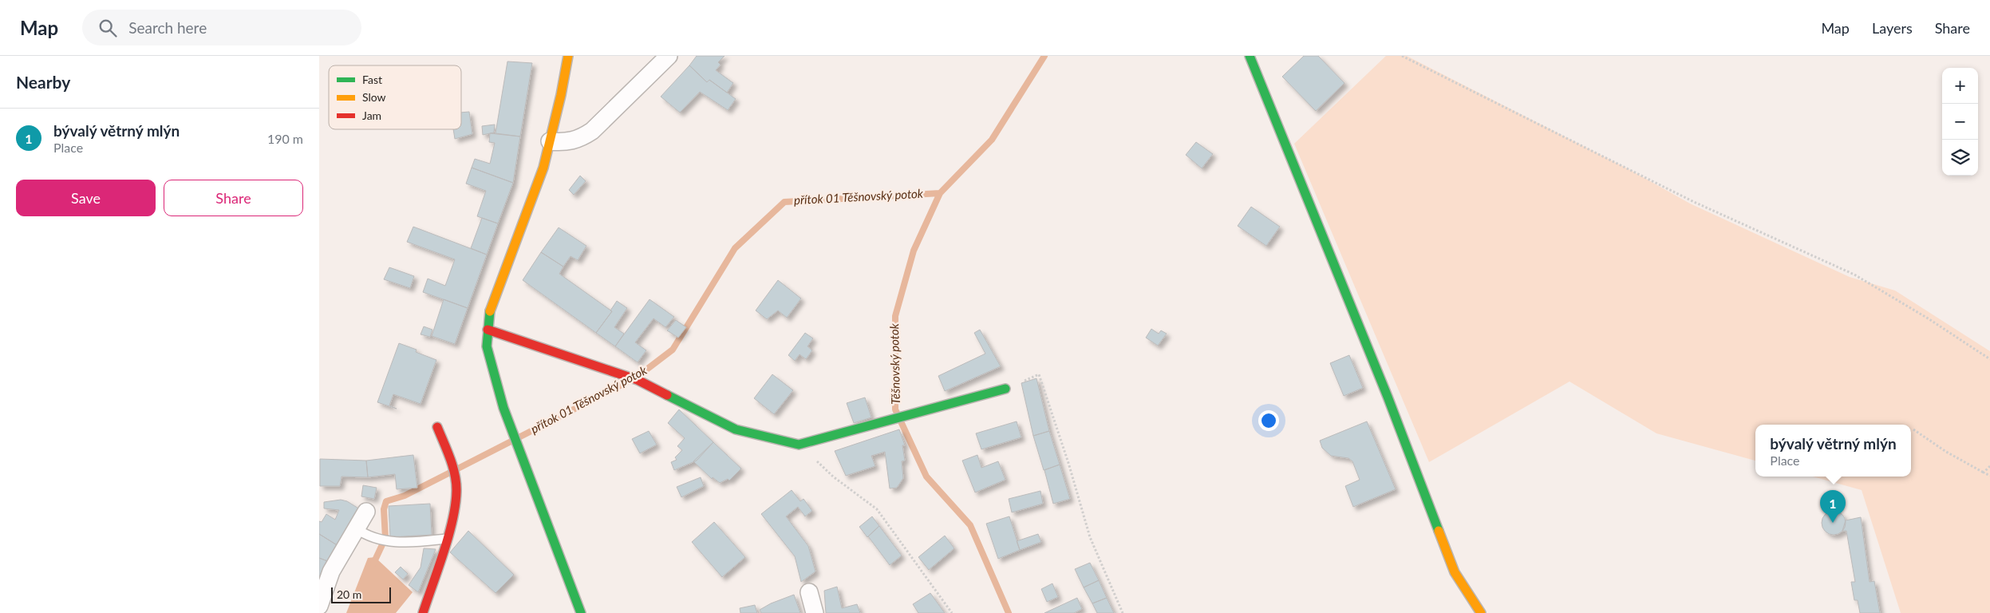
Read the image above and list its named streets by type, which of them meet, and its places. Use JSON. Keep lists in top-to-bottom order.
{
  "water": ["přítok 01 Těšnovský potok", "Těšnovský potok"],
  "legend": ["Fast", "Slow", "Jam"],
  "scale_bar": "20 m",
  "page": {
    "header": "Map",
    "search": "Search here",
    "nav": ["Map", "Layers", "Share"],
    "heading": "Nearby",
    "map_buttons": ["+", "−"],
    "list": [
      {
        "mark": "1",
        "name": "bývalý větrný mlýn",
        "note": "Place",
        "value": "190 m"
      }
    ],
    "buttons": ["Save", "Share"],
    "popup": ["bývalý větrný mlýn", "Place"],
    "pins": "1",
    "scale": "20 m"
  }
}
